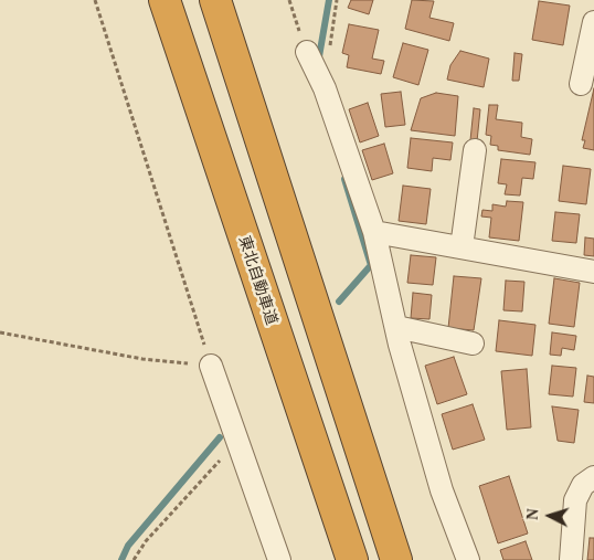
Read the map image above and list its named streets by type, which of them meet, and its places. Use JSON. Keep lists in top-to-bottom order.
{
  "streets": {
    "highway": ["東北自動車道"]
  },
  "north": "left"
}
